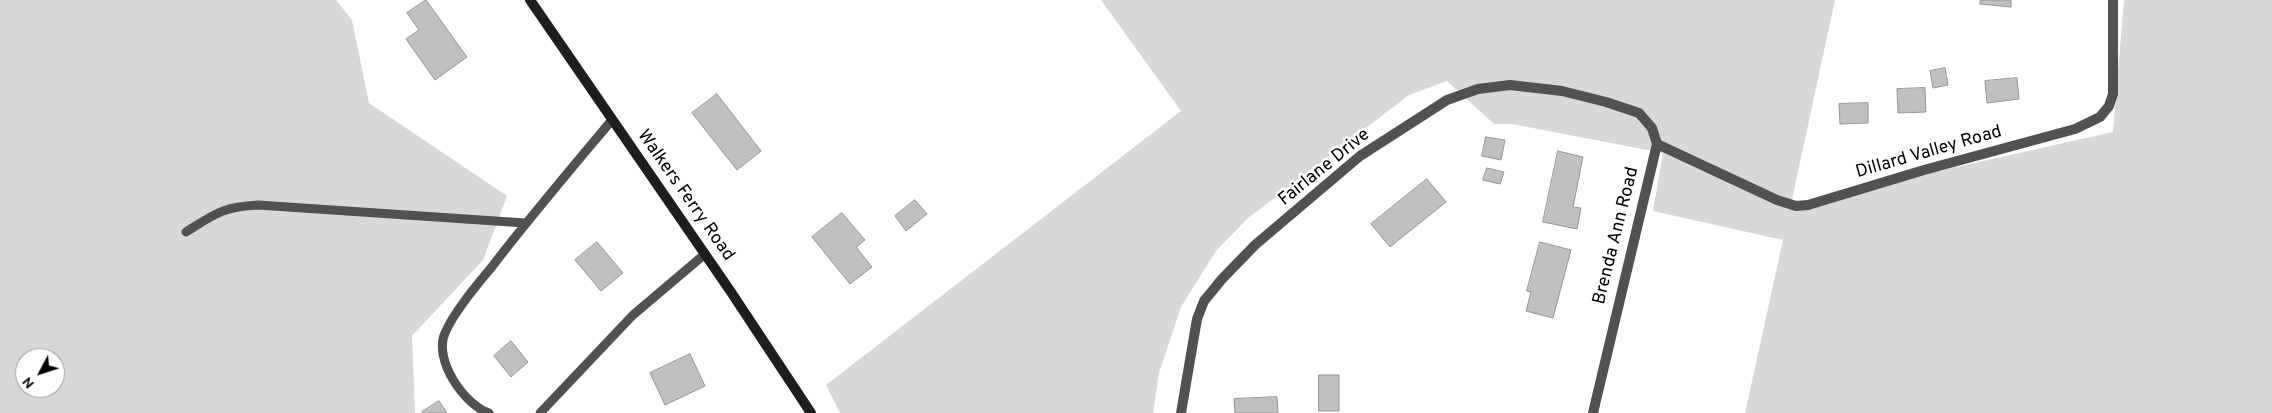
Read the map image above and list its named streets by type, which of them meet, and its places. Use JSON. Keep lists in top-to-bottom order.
{
  "streets": {
    "street": [
      "Dillard Valley Road",
      "Fairlane Drive",
      "Walkers Ferry Road",
      "Brenda Ann Road"
    ]
  },
  "crossings": [
    ["Dillard Valley Road", "Fairlane Drive"],
    ["Dillard Valley Road", "Brenda Ann Road"],
    ["Fairlane Drive", "Brenda Ann Road"]
  ],
  "north": "bottom left"
}
